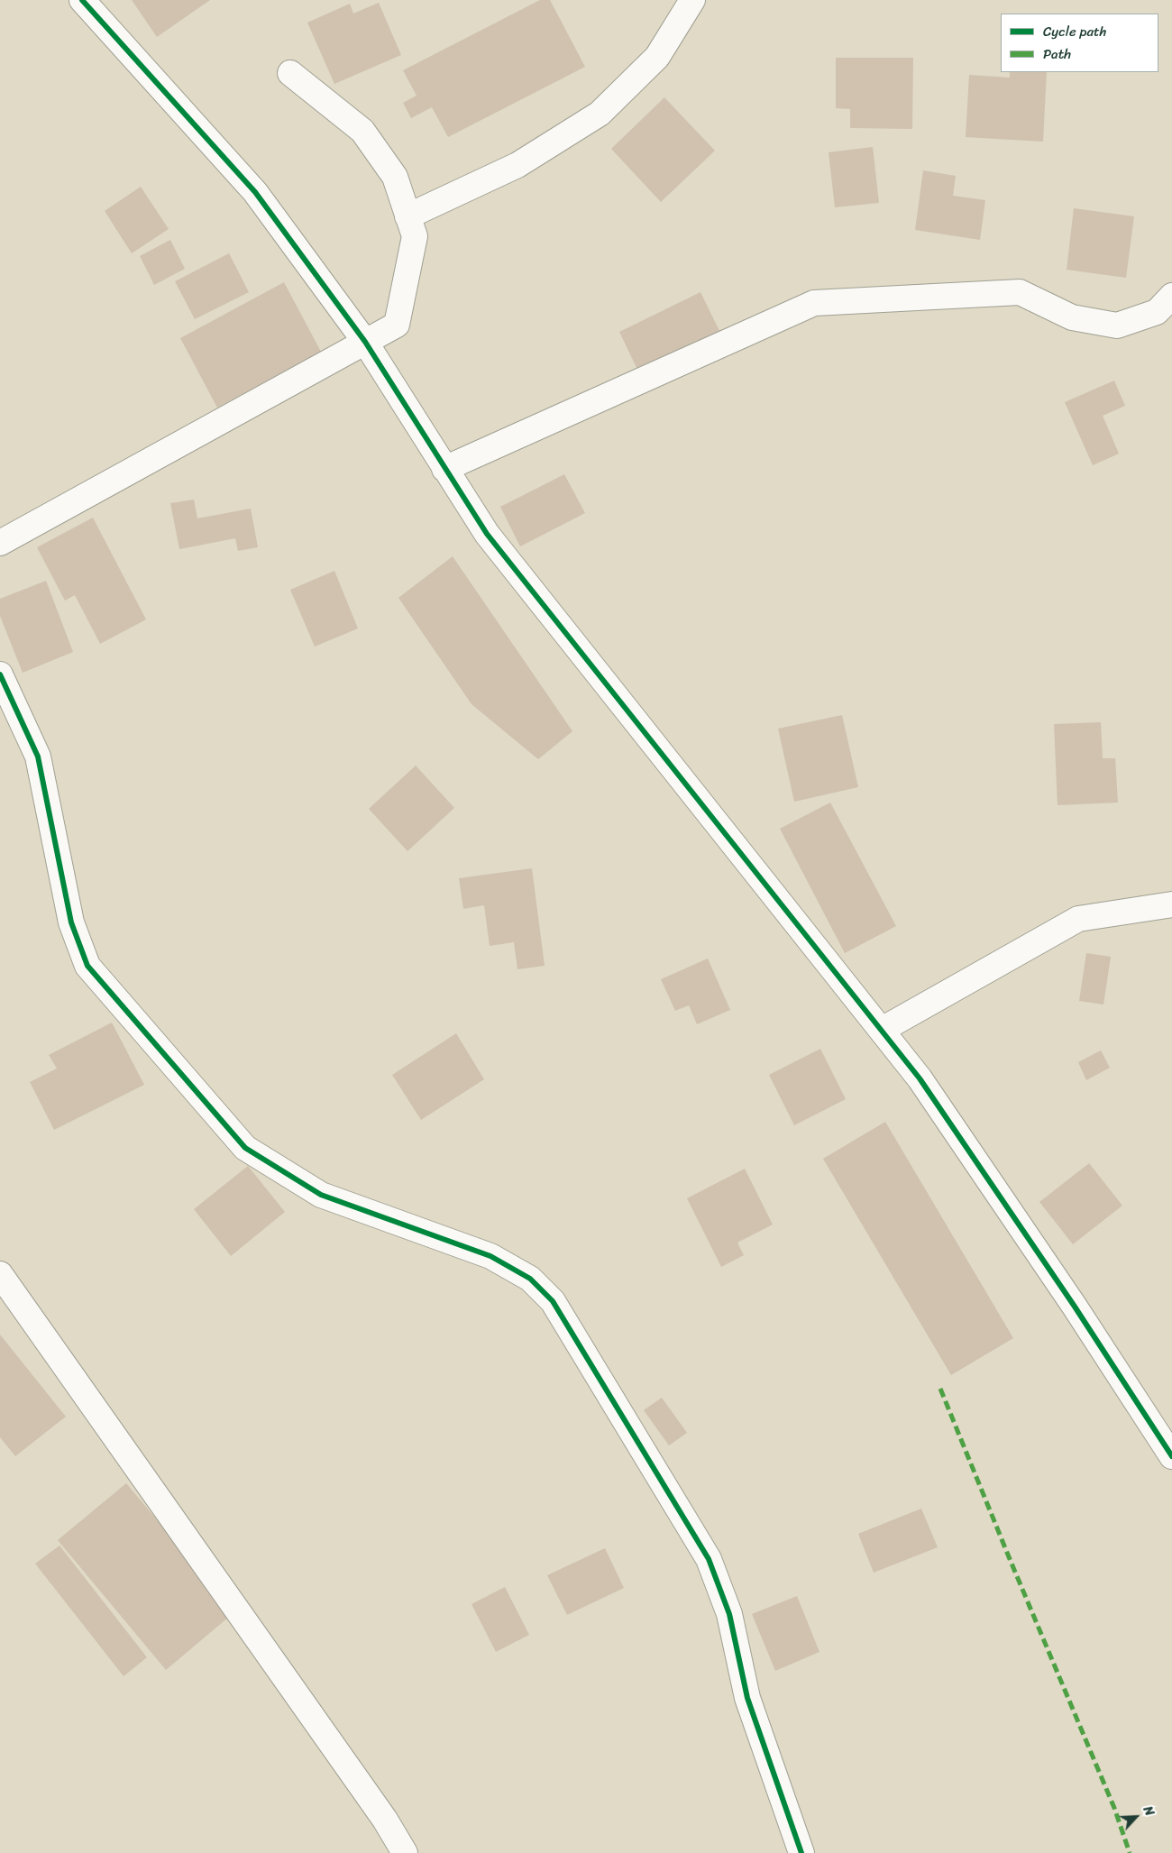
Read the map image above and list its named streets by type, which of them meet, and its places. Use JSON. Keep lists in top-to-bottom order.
{
  "legend": ["Cycle path", "Path"],
  "north": "top right"
}
